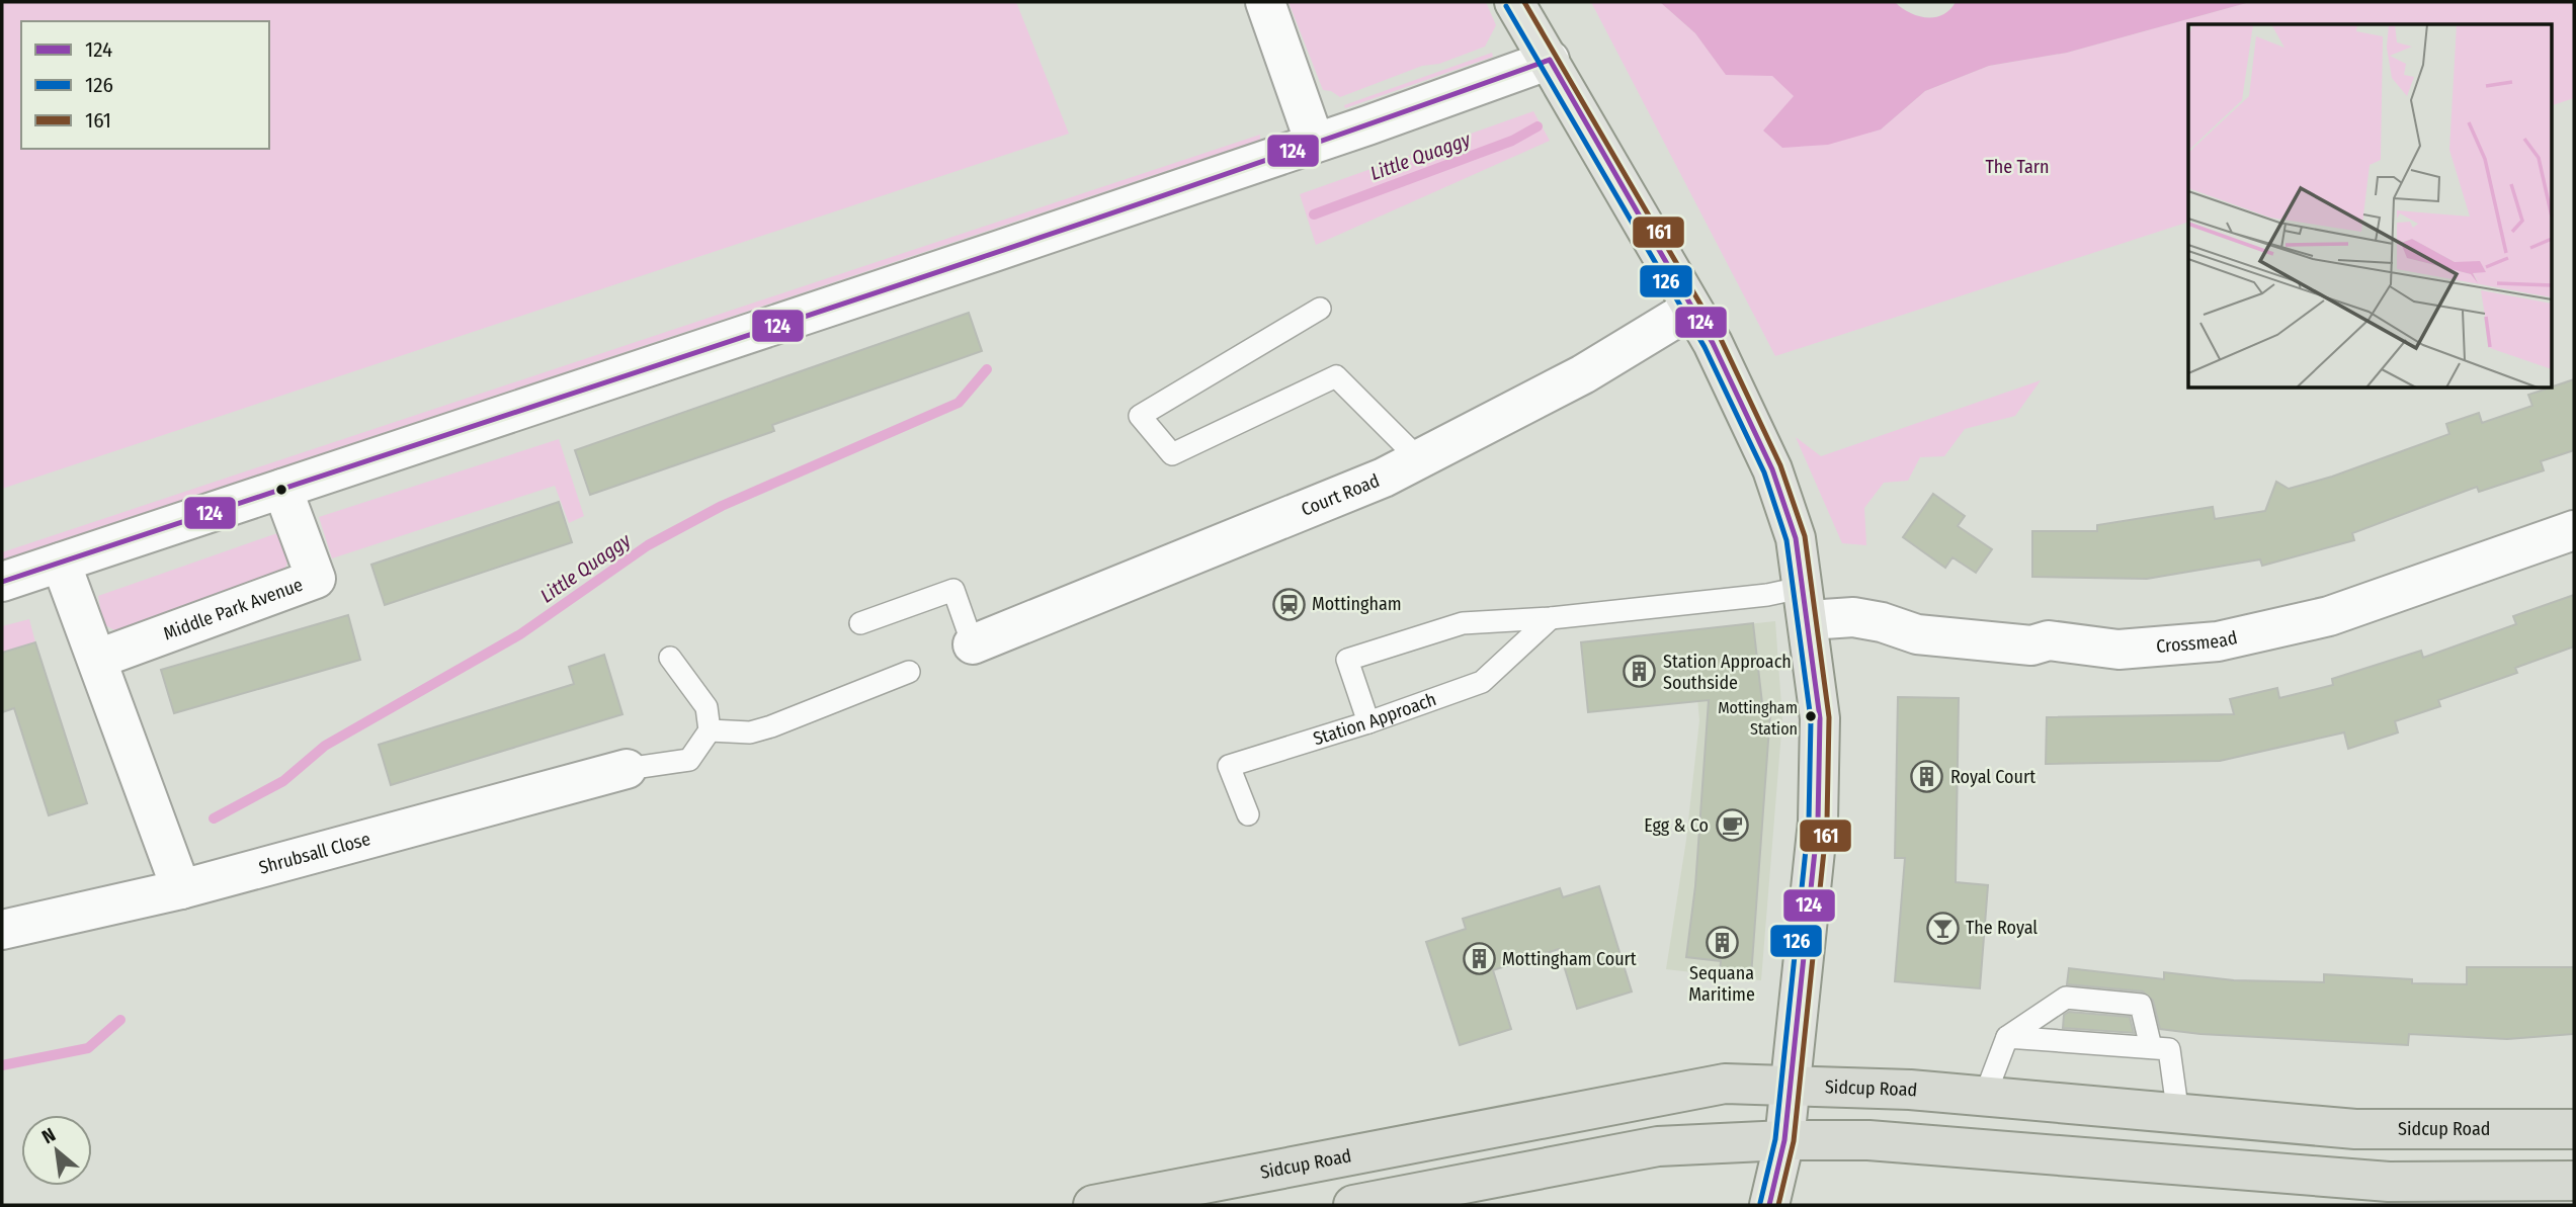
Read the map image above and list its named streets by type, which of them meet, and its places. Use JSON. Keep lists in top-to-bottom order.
{
  "streets": {
    "highway": ["Sidcup Road"],
    "street": [
      "Court Road",
      "Middle Park Avenue",
      "Crossmead",
      "Shrubsall Close"
    ],
    "lane": ["Station Approach"]
  },
  "water": ["Little Quaggy"],
  "parks": ["The Tarn"],
  "places": {
    "station": ["Mottingham"],
    "building": [
      "Station Approach Southside",
      "Royal Court",
      "Sequana Maritime",
      "Mottingham Court"
    ],
    "other": ["Mottingham Station"],
    "cafe": ["Egg & Co"],
    "bar": ["The Royal"]
  },
  "lines": ["transit line 161", "transit line 126", "transit line 124"],
  "legend": ["124", "126", "161"],
  "north": "top left"
}
